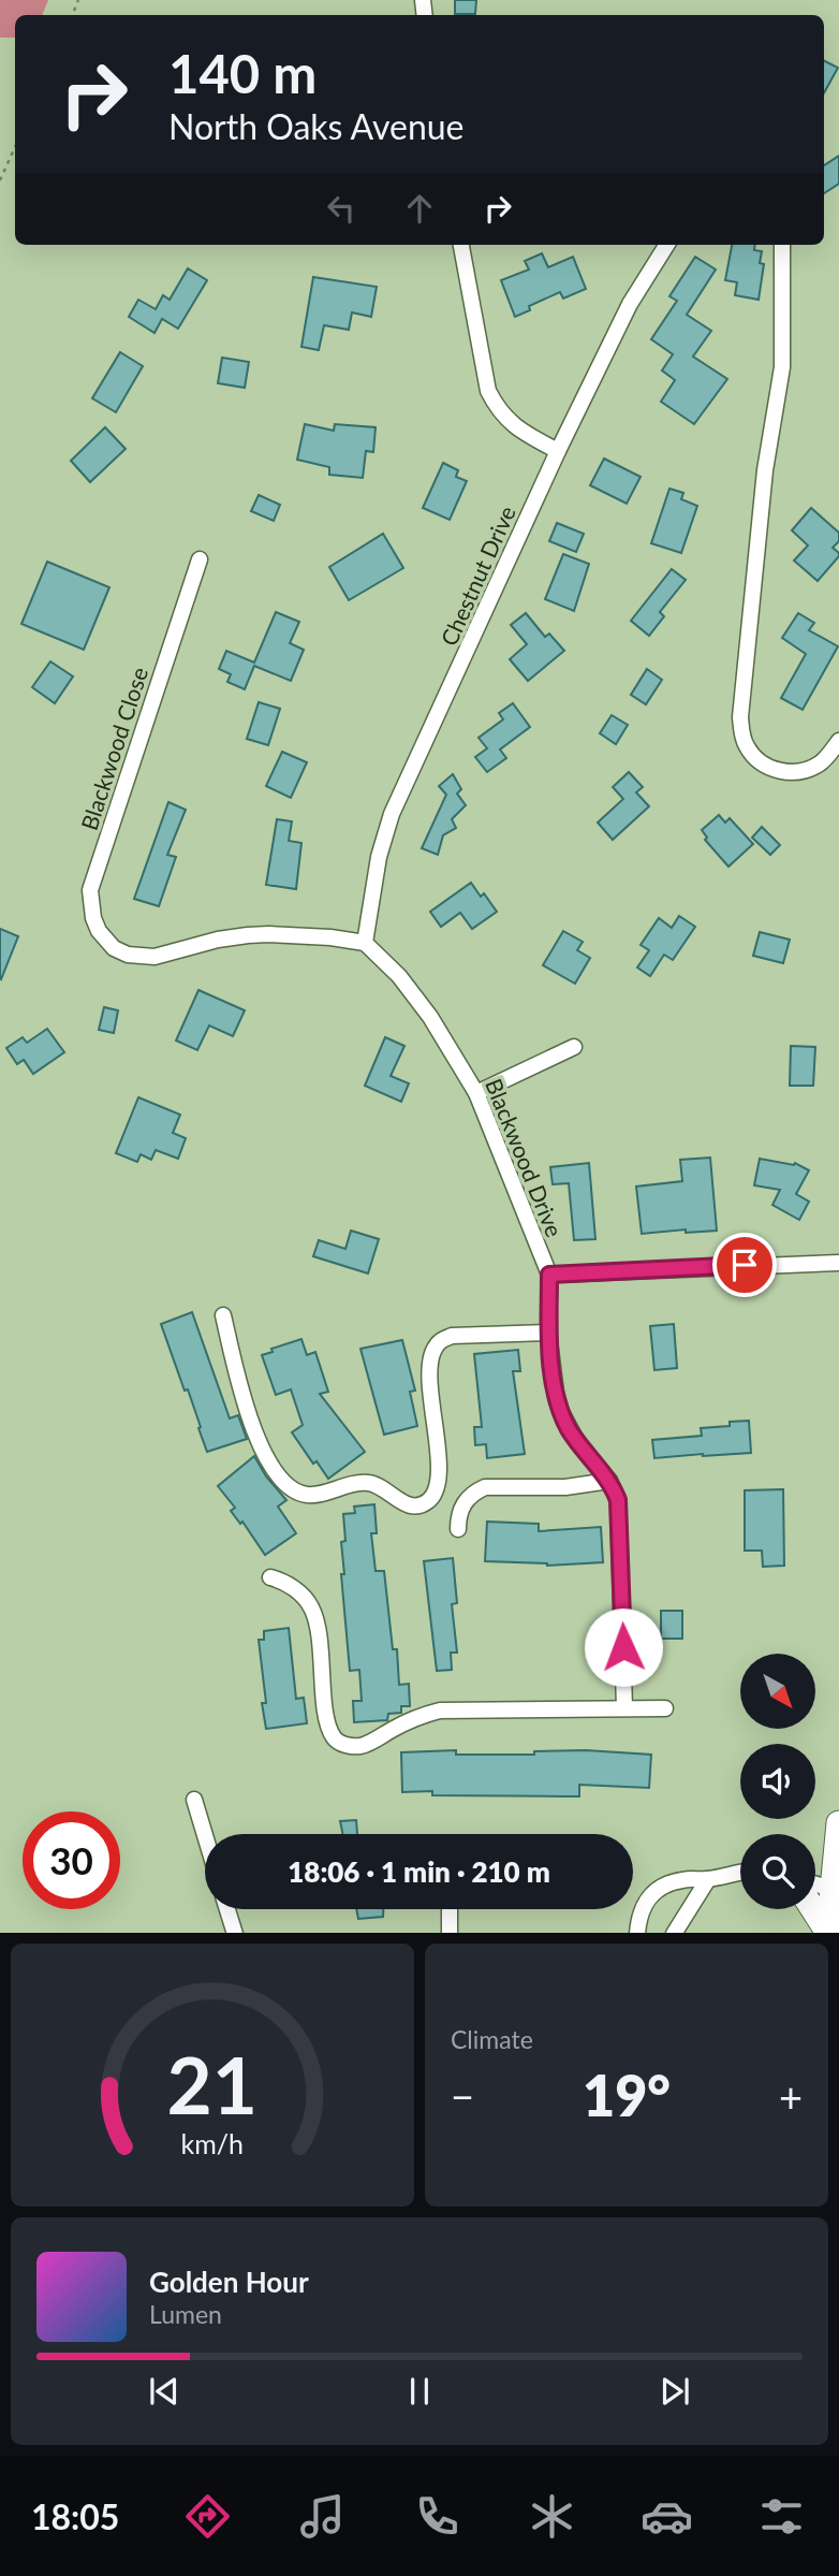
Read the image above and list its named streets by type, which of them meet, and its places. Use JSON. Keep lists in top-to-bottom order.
{
  "streets": {
    "street": ["Chestnut Drive", "Blackwood Close", "Blackwood Drive"]
  },
  "crossings": [
    ["Chestnut Drive", "Blackwood Close"],
    ["Chestnut Drive", "Blackwood Drive"],
    ["Blackwood Close", "Blackwood Drive"]
  ],
  "north": "bottom right",
  "page": {
    "turn": ["140 m", "North Oaks Avenue"],
    "limit": "30",
    "trip": "18:06 · 1 min · 210 m",
    "tile": "Climate",
    "heat": ["−", "19°", "+"],
    "song": ["Golden Hour", "Lumen"],
    "tabs": "18:05",
    "gauge": ["21", "km/h"]
  }
}
